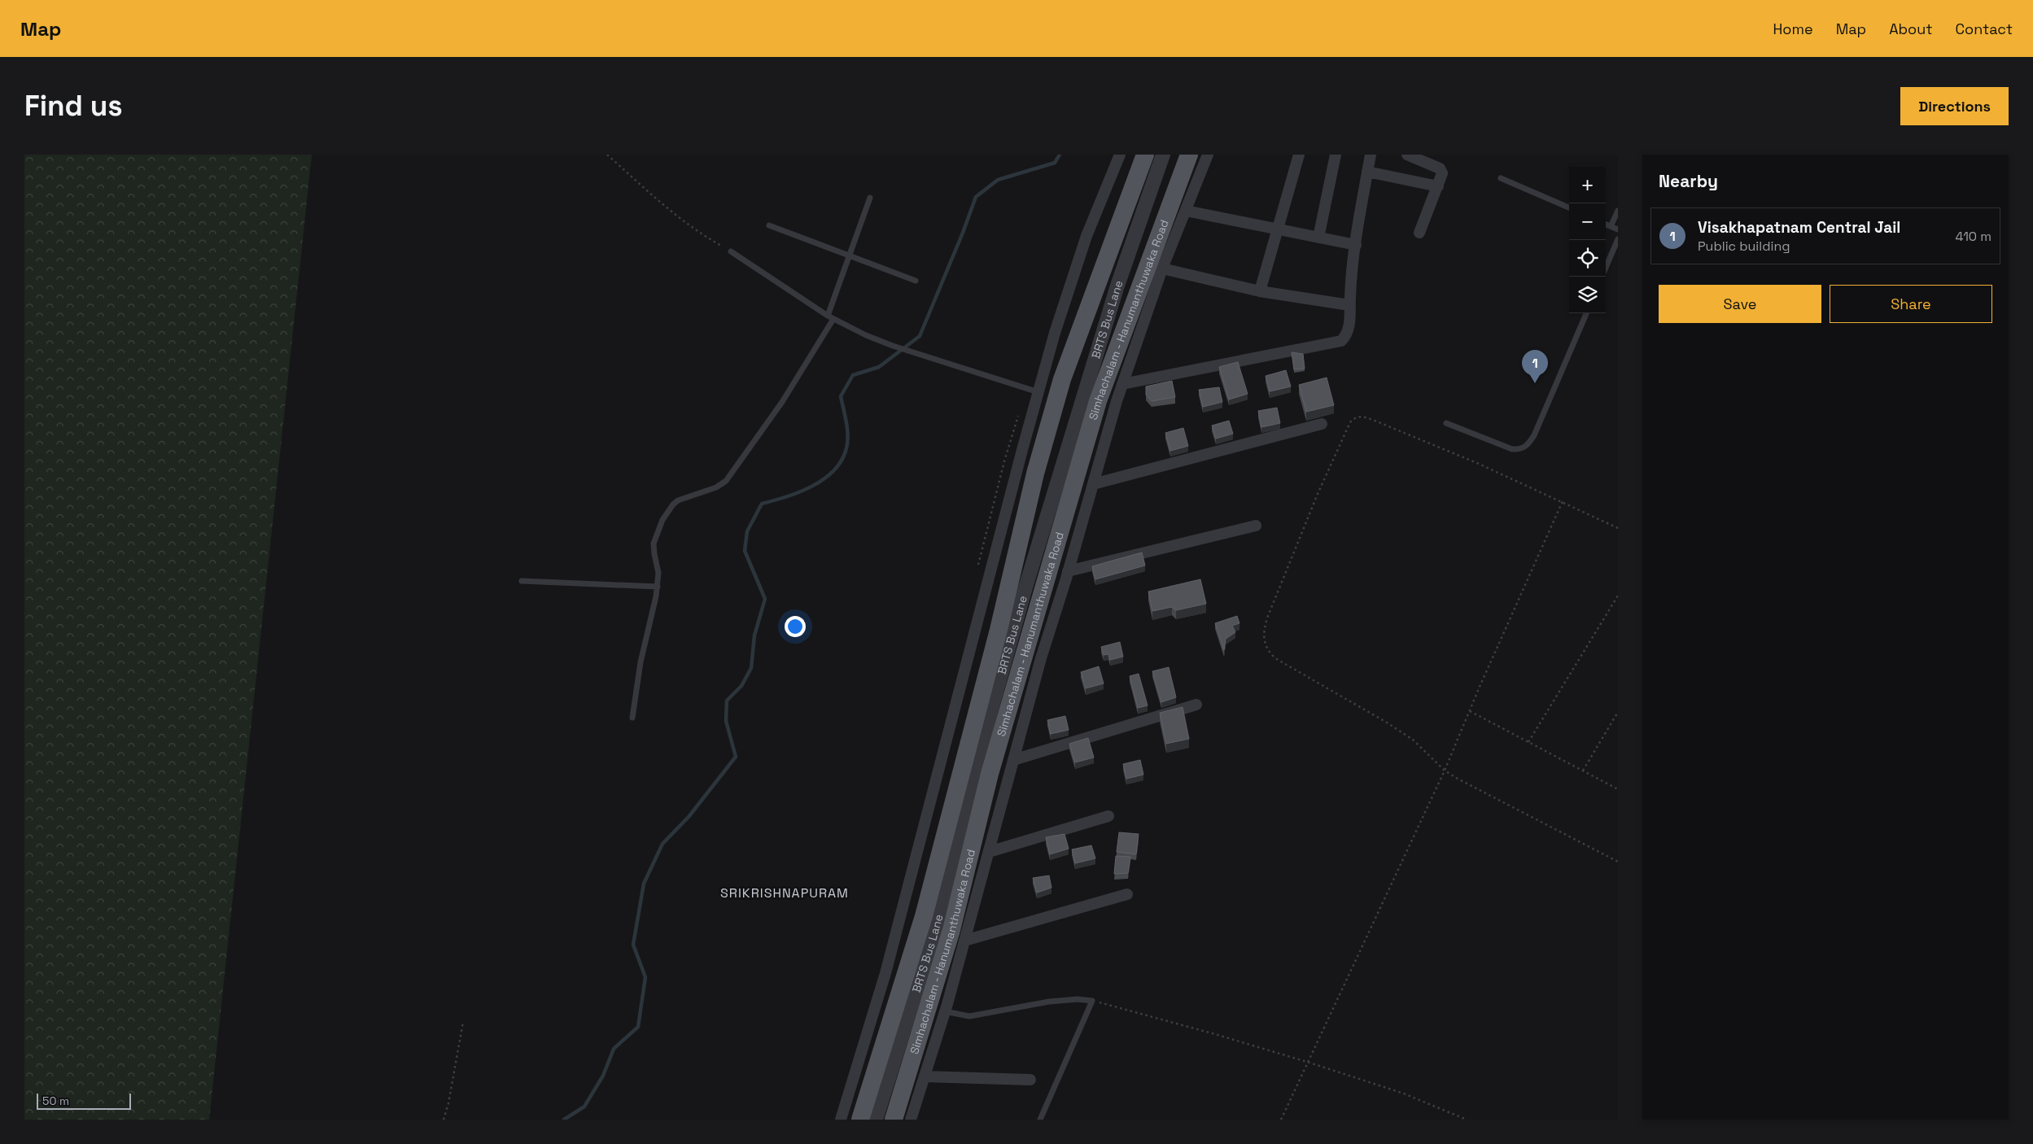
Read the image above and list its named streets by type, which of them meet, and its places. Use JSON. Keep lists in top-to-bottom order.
{
  "streets": {
    "main road": ["Simhachalam - Hanumanthuwaka Road"],
    "street": ["BRTS Bus Lane"]
  },
  "districts": ["SRIKRISHNAPURAM"],
  "scale_bar": "50 m",
  "page": {
    "header": "Map",
    "nav": [
      "Home",
      "Map",
      "About",
      "Contact"
    ],
    "buttons": [
      "Directions",
      ["Save", "Share"]
    ],
    "title": "Find us",
    "heading": "Nearby",
    "map_buttons": ["+", "−"],
    "list": [
      {
        "mark": "1",
        "name": "Visakhapatnam Central Jail",
        "note": "Public building",
        "value": "410 m"
      }
    ],
    "pins": "1",
    "scale": "50 m"
  }
}
